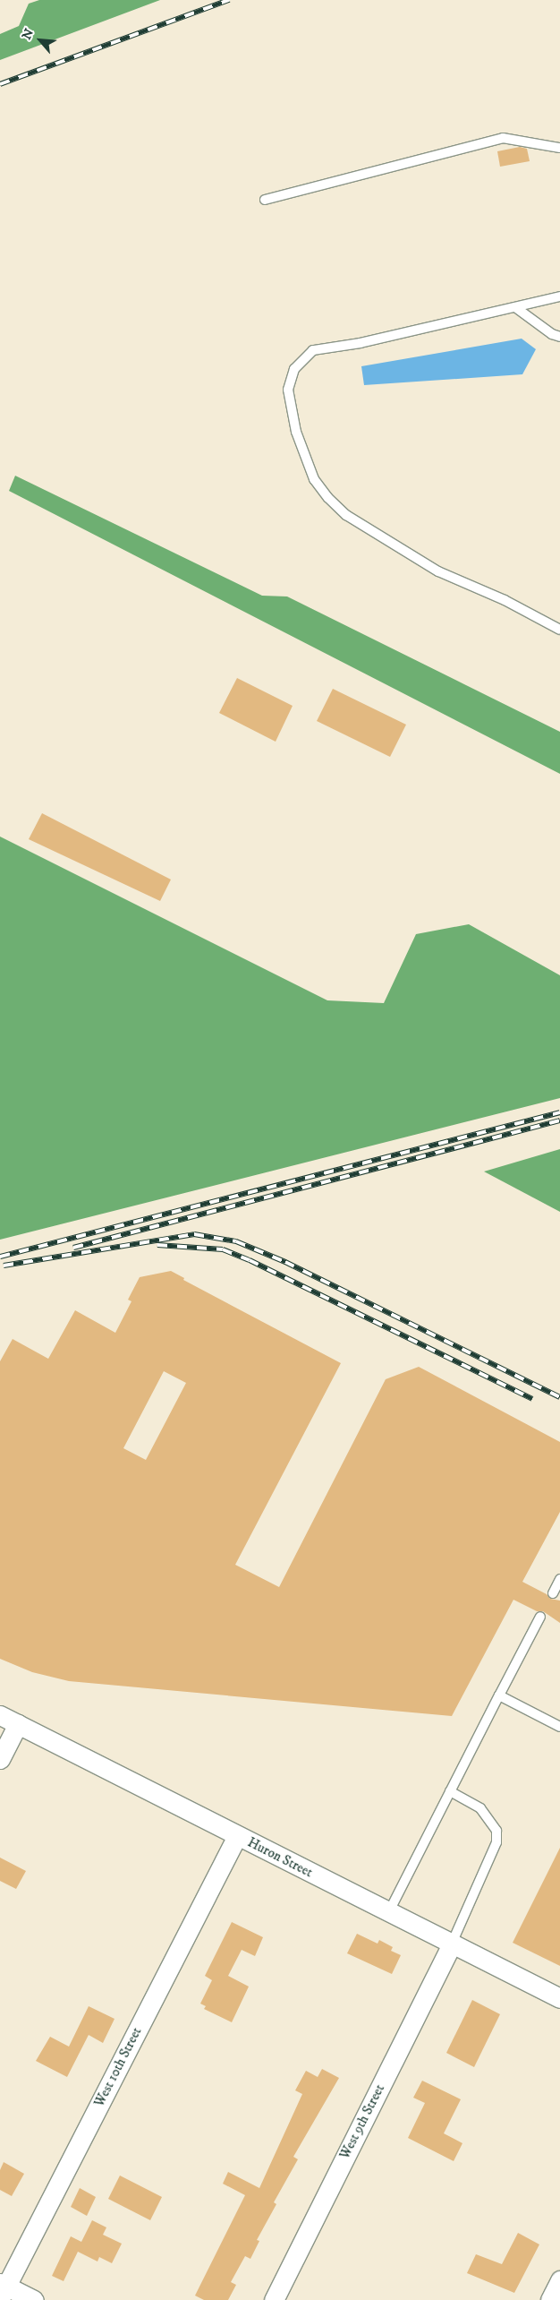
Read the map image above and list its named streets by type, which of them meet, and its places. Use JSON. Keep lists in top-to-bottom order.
{
  "streets": {
    "street": ["Huron Street", "West 10th Street", "West 9th Street"]
  },
  "crossings": [
    ["Huron Street", "West 10th Street"],
    ["Huron Street", "West 9th Street"]
  ],
  "north": "top left"
}
